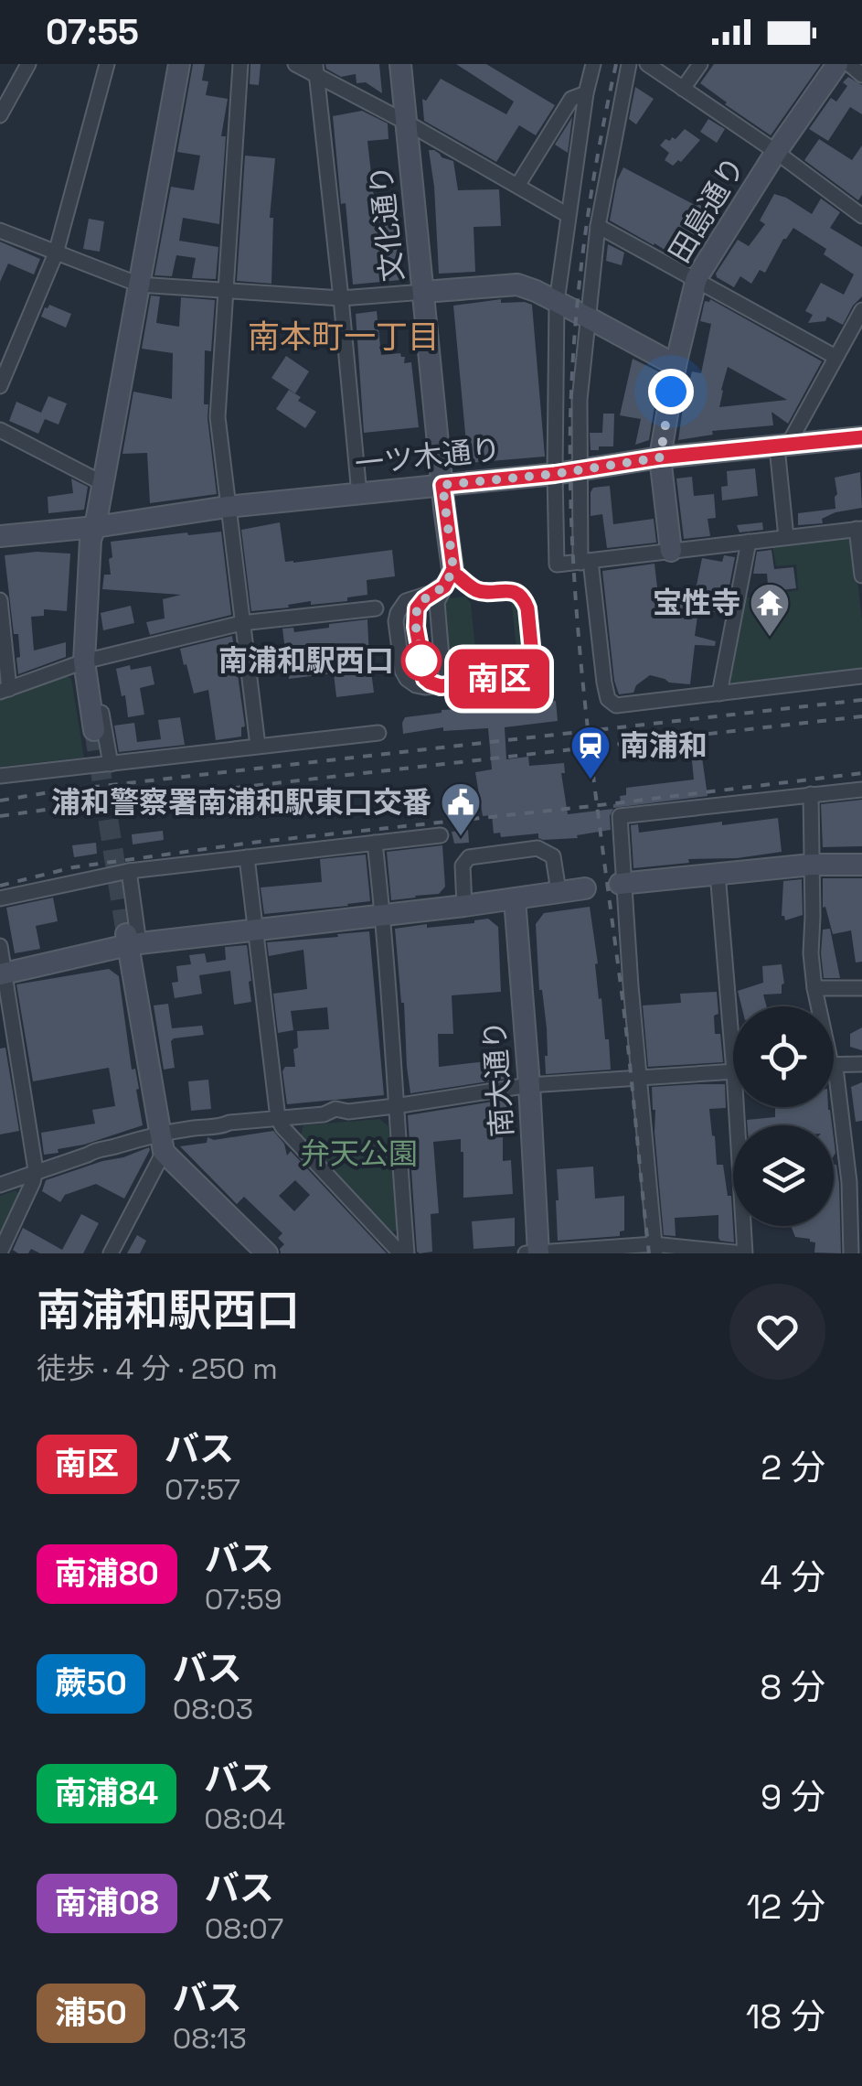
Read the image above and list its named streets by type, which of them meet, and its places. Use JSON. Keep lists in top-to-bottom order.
{
  "streets": {
    "street": [
      "田島通り",
      "文化通り",
      "一ツ木通り",
      "南大通り"
    ]
  },
  "crossings": [
    ["田島通り", "一ツ木通り"],
    ["文化通り", "一ツ木通り"]
  ],
  "districts": ["南本町一丁目"],
  "parks": ["弁天公園"],
  "places": {
    "temple": ["宝性寺"],
    "other": ["南浦和駅西口"],
    "station": ["南浦和"],
    "public building": ["浦和警察署南浦和駅東口交番"]
  },
  "lines": ["bus line 南区"],
  "page": {
    "status": "07:55",
    "on_map": "南区",
    "heading": ["南浦和駅西口", "徒歩 · 4 分 · 250 m"],
    "list": [
      {
        "mark": "南区",
        "name": "バス",
        "note": "07:57",
        "value": "2 分"
      },
      {
        "mark": "南浦80",
        "name": "バス",
        "note": "07:59",
        "value": "4 分"
      },
      {
        "mark": "蕨50",
        "name": "バス",
        "note": "08:03",
        "value": "8 分"
      },
      {
        "mark": "南浦84",
        "name": "バス",
        "note": "08:04",
        "value": "9 分"
      },
      {
        "mark": "南浦08",
        "name": "バス",
        "note": "08:07",
        "value": "12 分"
      },
      {
        "mark": "浦50",
        "name": "バス",
        "note": "08:13",
        "value": "18 分"
      }
    ]
  }
}
